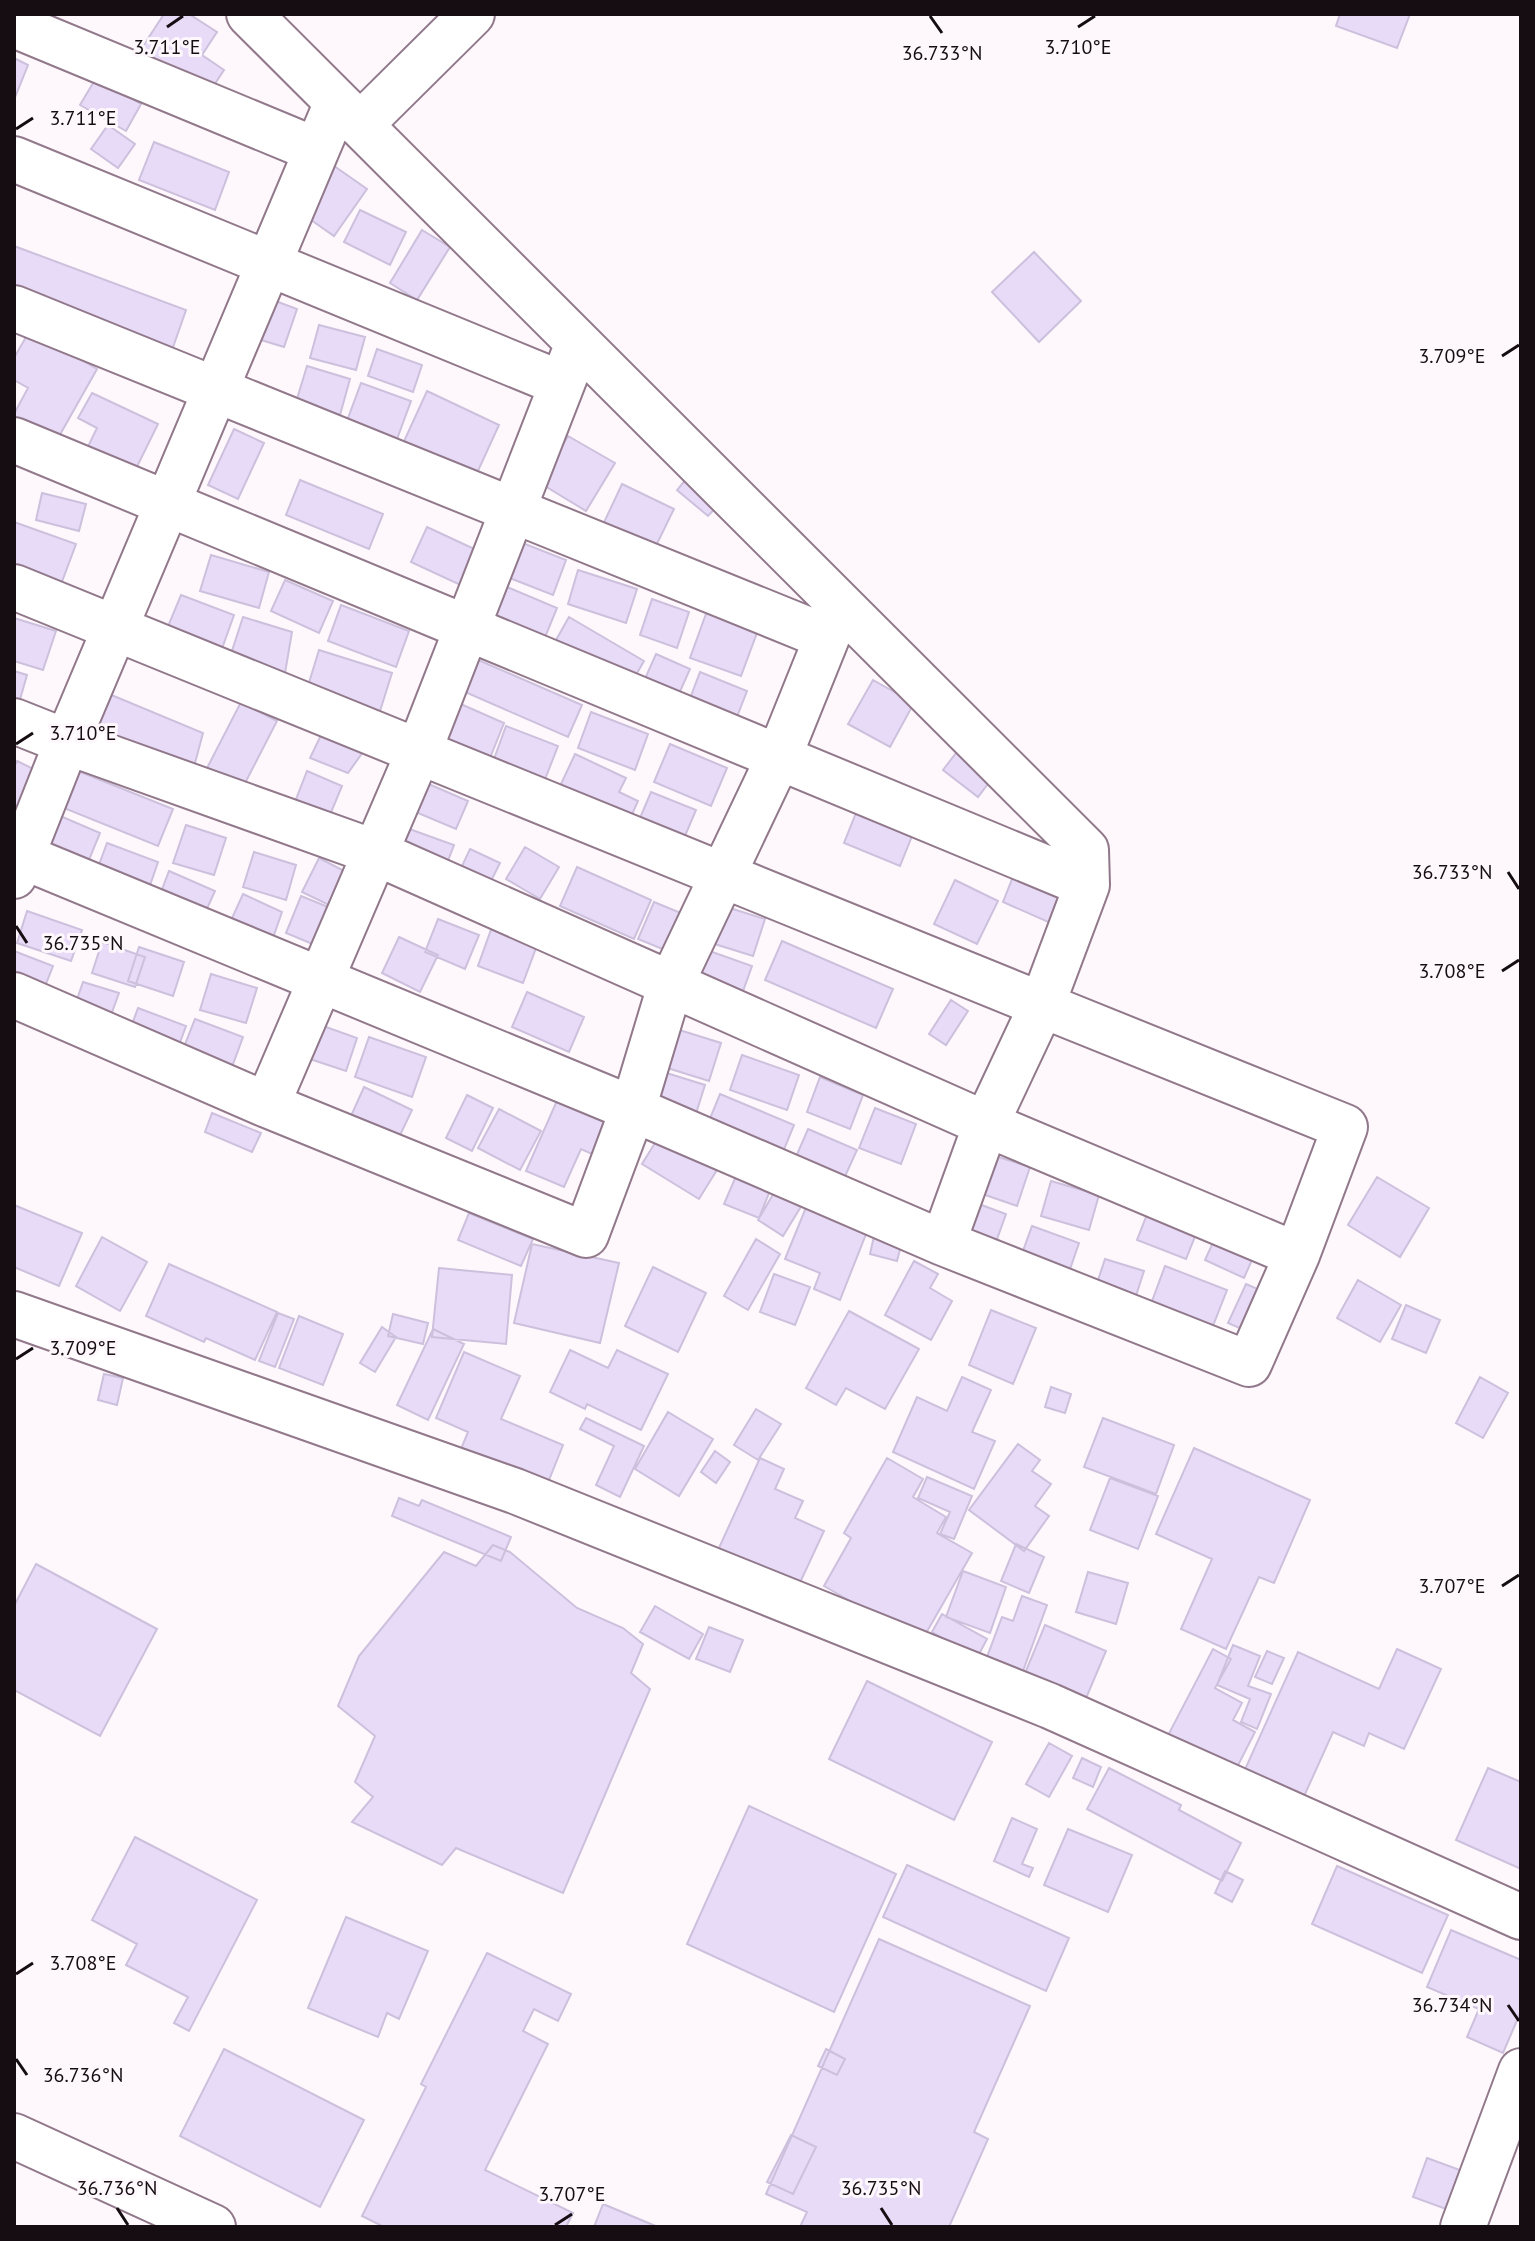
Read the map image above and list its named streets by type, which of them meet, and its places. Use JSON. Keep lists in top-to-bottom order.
{
  "coordinates": [
    "3.711°E",
    "3.710°E",
    "36.733°N",
    "3.709°E",
    "36.735°N",
    "3.708°E",
    "3.707°E",
    "36.734°N",
    "36.736°N"
  ]
}
